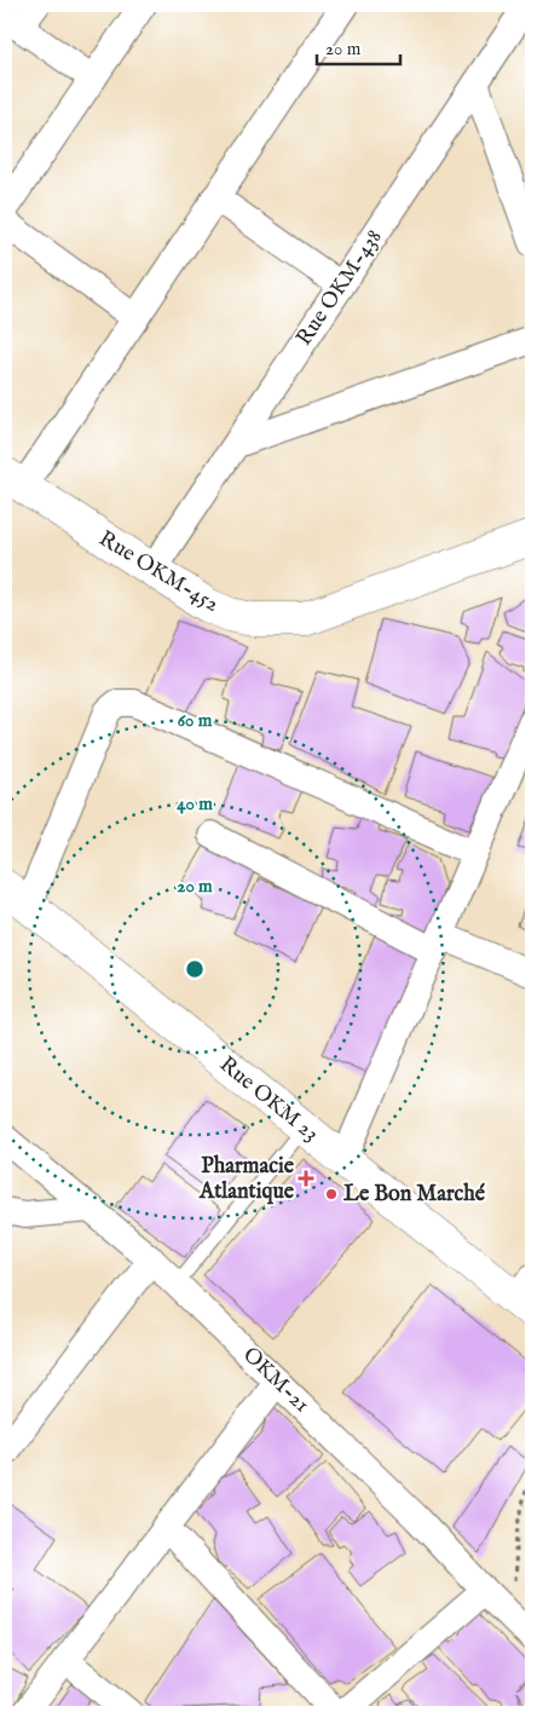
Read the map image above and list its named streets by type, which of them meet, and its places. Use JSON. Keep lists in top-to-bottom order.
{
  "streets": {
    "street": [
      "Rue OKM-438",
      "Rue OKM-452",
      "Rue OKM 23",
      "OKM-21"
    ]
  },
  "crossings": [
    ["Rue OKM-438", "Rue OKM-452"]
  ],
  "places": {
    "health": ["Pharmacie Atlantique"],
    "other": ["Le Bon Marché"]
  },
  "scale_bar": "20 m",
  "rings": ["60 m", "40 m", "20 m"]
}
